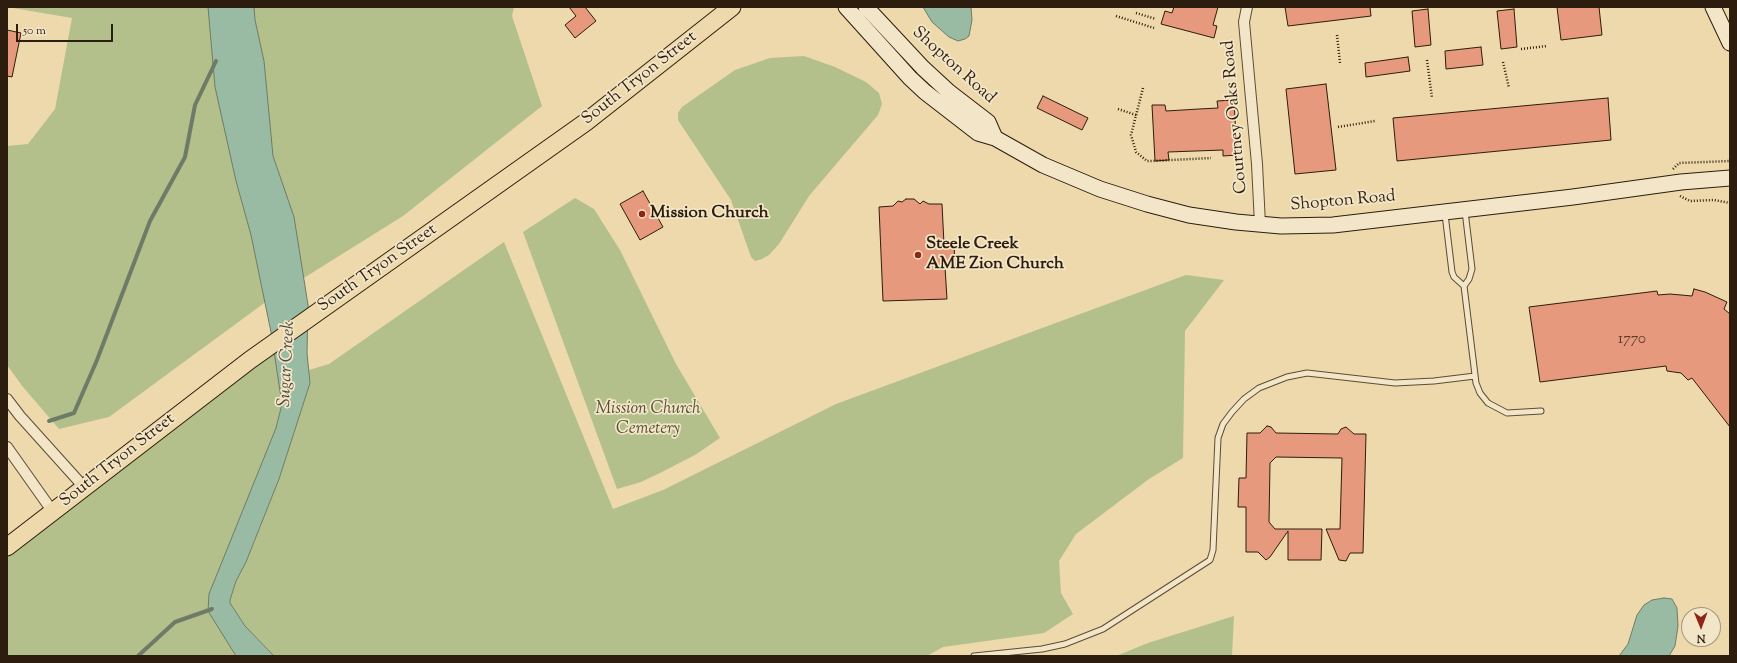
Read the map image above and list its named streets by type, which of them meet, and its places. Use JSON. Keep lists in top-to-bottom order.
{
  "streets": {
    "main road": ["South Tryon Street"],
    "street": ["Shopton Road", "Courtney Oaks Road"]
  },
  "crossings": [
    ["Shopton Road", "Courtney Oaks Road"]
  ],
  "water": ["Sugar Creek"],
  "parks": ["Mission Church Cemetery"],
  "places": ["Mission Church", "Steele Creek AME Zion Church"],
  "house_numbers": ["1770"],
  "scale_bar": "50 m",
  "north": "bottom"
}
